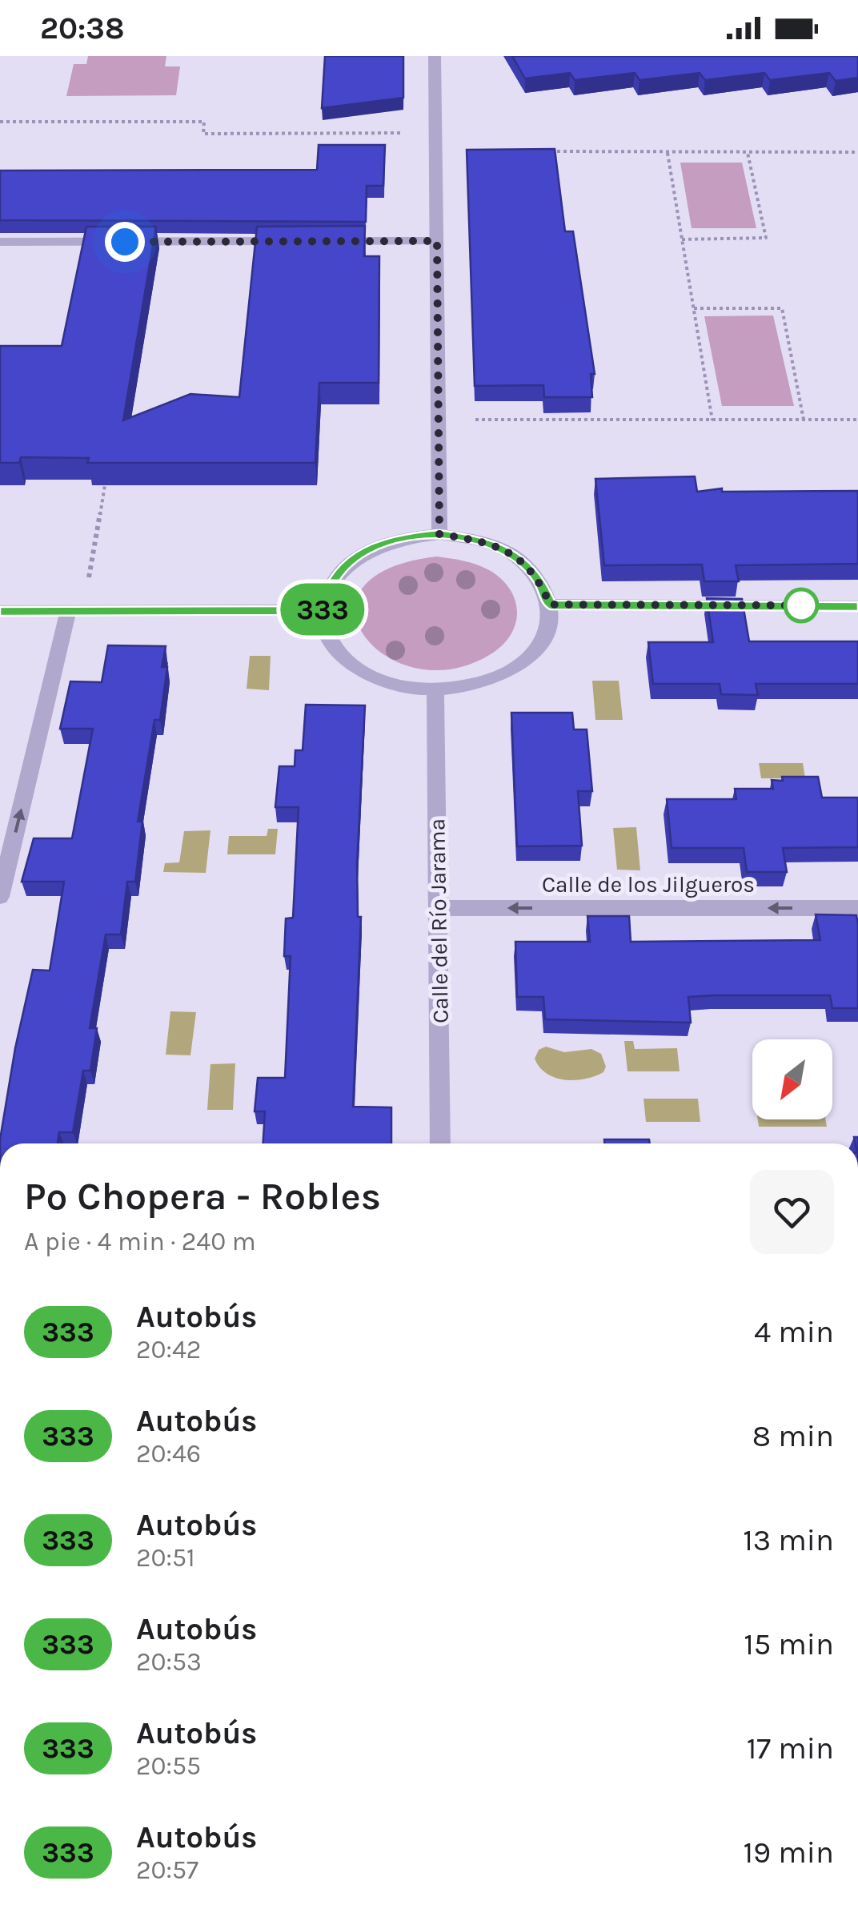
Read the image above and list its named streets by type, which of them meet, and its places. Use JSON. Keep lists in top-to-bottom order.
{
  "streets": {
    "street": ["Calle de los Jilgueros", "Calle del Río Jarama"]
  },
  "crossings": [
    ["Calle de los Jilgueros", "Calle del Río Jarama"]
  ],
  "one_way": ["Calle de los Jilgueros"],
  "lines": ["bus line 333"],
  "north": "bottom left",
  "page": {
    "status": "20:38",
    "on_map": "333",
    "heading": ["Pº Chopera - Robles", "A pie · 4 min · 240 m"],
    "list": [
      {
        "mark": "333",
        "name": "Autobús",
        "note": "20:42",
        "value": "4 min"
      },
      {
        "mark": "333",
        "name": "Autobús",
        "note": "20:46",
        "value": "8 min"
      },
      {
        "mark": "333",
        "name": "Autobús",
        "note": "20:51",
        "value": "13 min"
      },
      {
        "mark": "333",
        "name": "Autobús",
        "note": "20:53",
        "value": "15 min"
      },
      {
        "mark": "333",
        "name": "Autobús",
        "note": "20:55",
        "value": "17 min"
      },
      {
        "mark": "333",
        "name": "Autobús",
        "note": "20:57",
        "value": "19 min"
      }
    ]
  }
}
